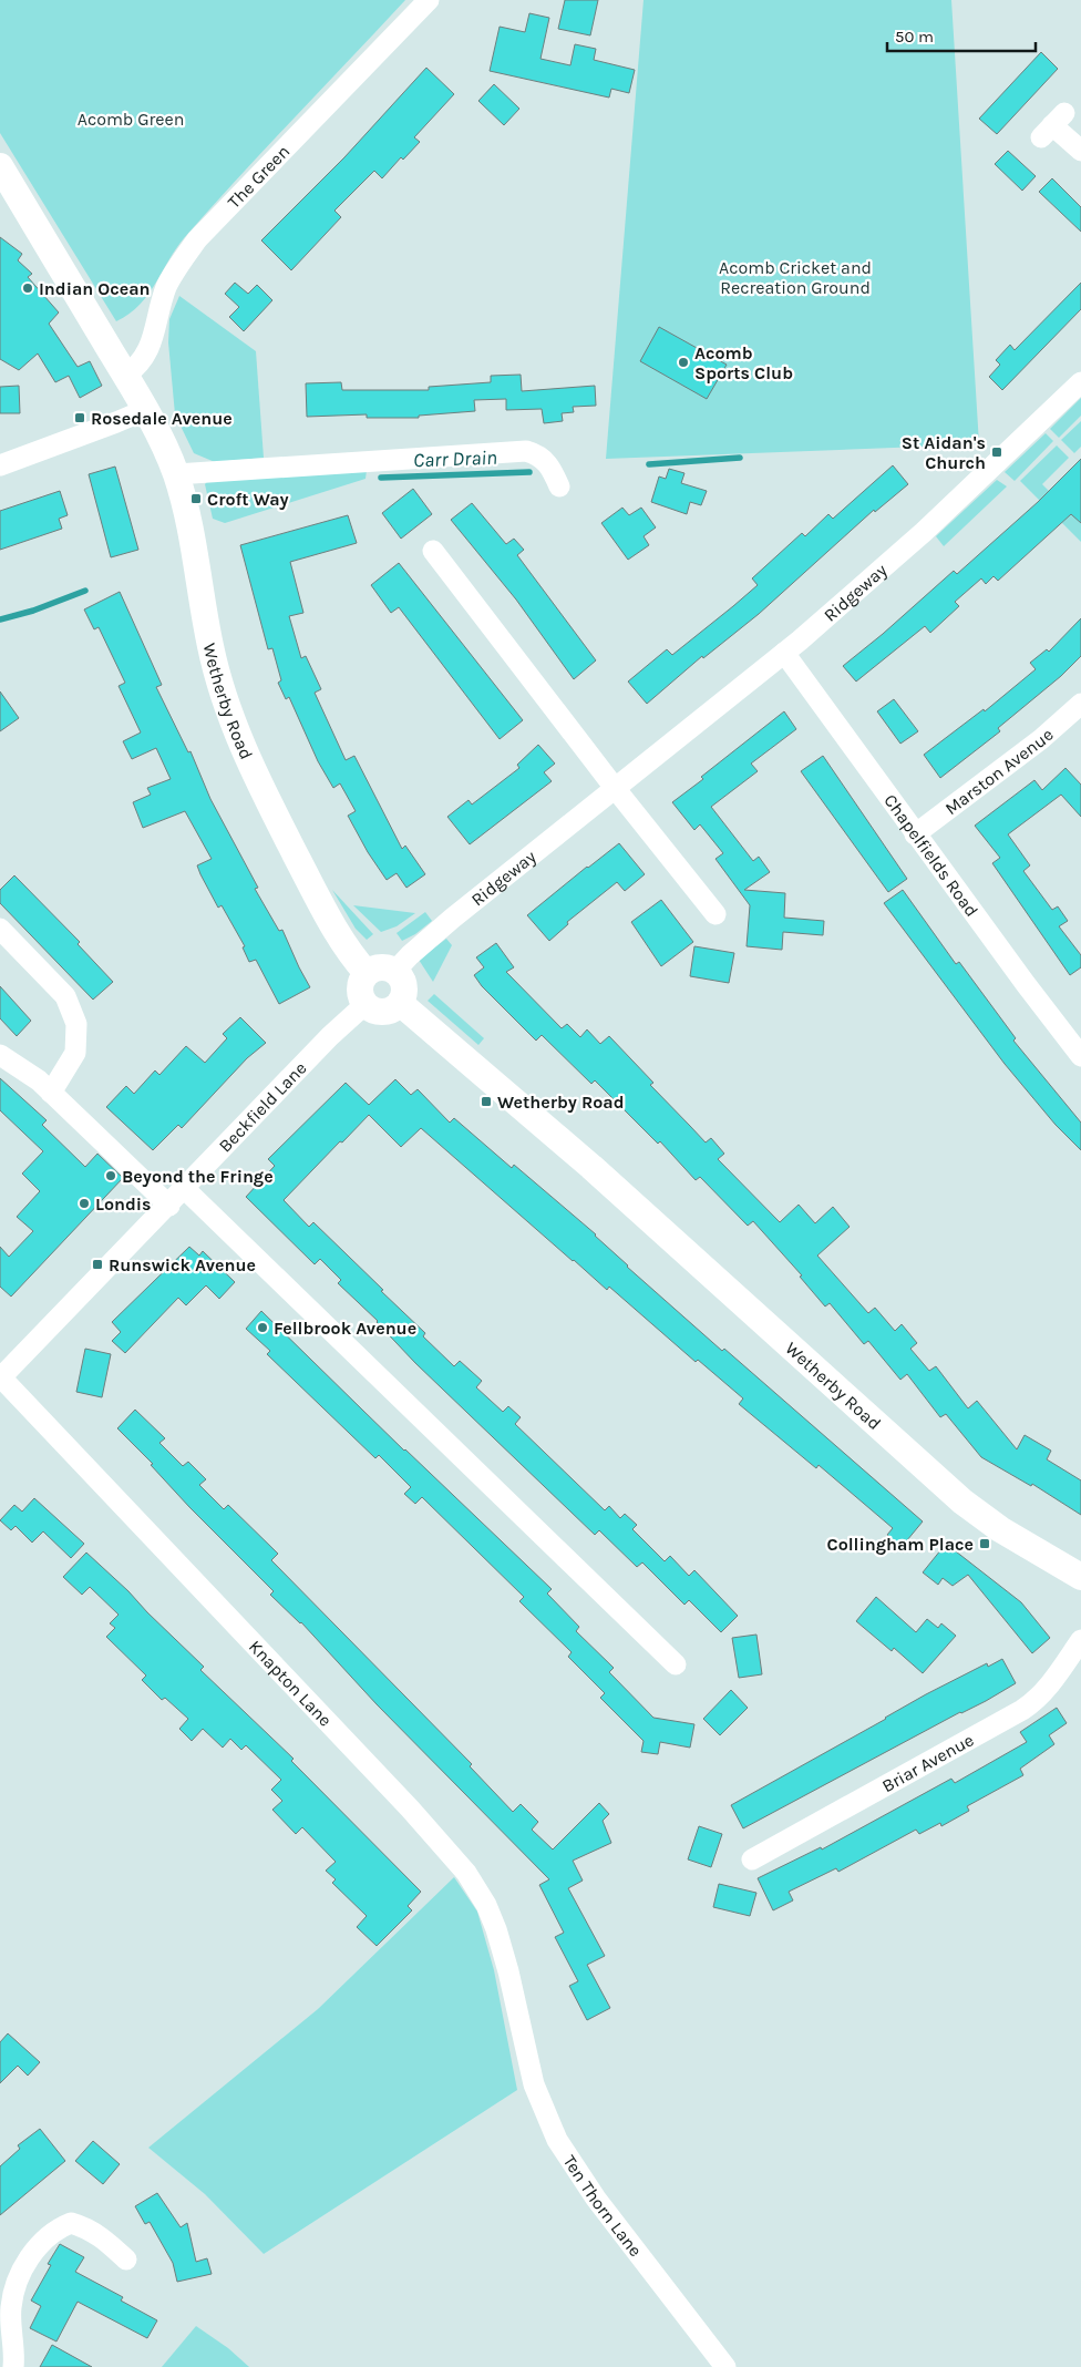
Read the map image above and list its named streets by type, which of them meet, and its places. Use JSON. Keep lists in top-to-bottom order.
{
  "streets": {
    "main road": ["Wetherby Road"],
    "street": [
      "The Green",
      "Ridgeway",
      "Marston Avenue",
      "Chapelfields Road",
      "Beckfield Lane",
      "Knapton Lane",
      "Briar Avenue",
      "Ten Thorn Lane"
    ]
  },
  "crossings": [
    ["Ridgeway", "Wetherby Road"],
    ["Ridgeway", "Chapelfields Road"],
    ["Ridgeway", "Beckfield Lane"],
    ["Wetherby Road", "Beckfield Lane"],
    ["Marston Avenue", "Chapelfields Road"],
    ["Beckfield Lane", "Knapton Lane"],
    ["Knapton Lane", "Ten Thorn Lane"]
  ],
  "water": ["Carr Drain"],
  "parks": ["Acomb Green", "Acomb Cricket and Recreation Ground"],
  "places": {
    "other": [
      "Indian Ocean",
      "Acomb Sports Club",
      "Beyond the Fringe",
      "Londis",
      "Fellbrook Avenue"
    ],
    "transit": [
      "Rosedale Avenue",
      "St Aidan's Church",
      "Croft Way",
      "Wetherby Road",
      "Runswick Avenue",
      "Collingham Place"
    ]
  },
  "scale_bar": "50 m"
}
